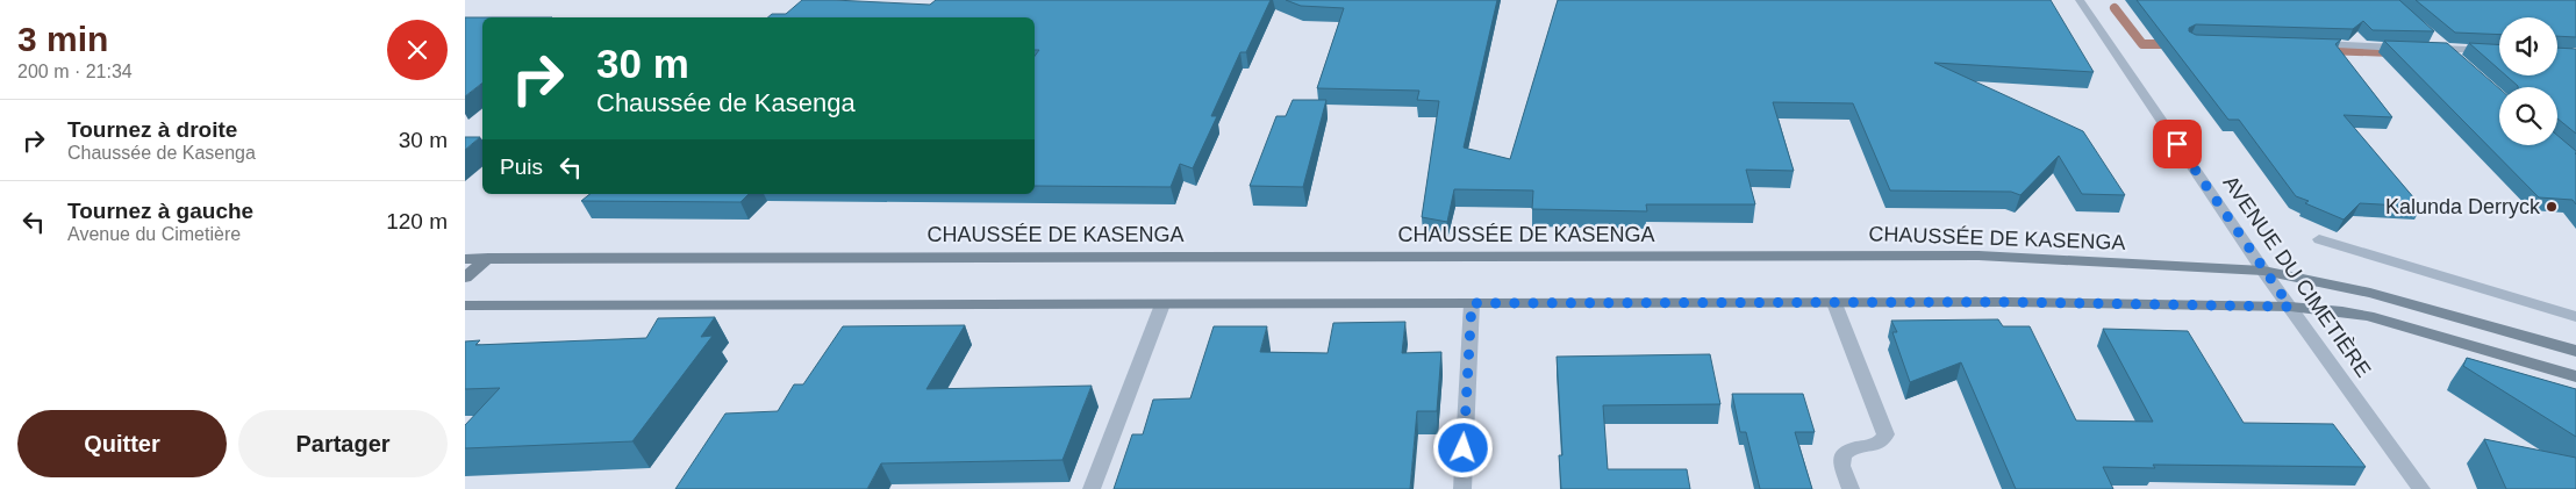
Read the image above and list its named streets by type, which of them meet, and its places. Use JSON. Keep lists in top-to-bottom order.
{
  "streets": {
    "main road": ["CHAUSSÉE DE KASENGA"],
    "street": ["AVENUE DU CIMETIÈRE"]
  },
  "crossings": [
    ["CHAUSSÉE DE KASENGA", "AVENUE DU CIMETIÈRE"]
  ],
  "places": ["Kalunda Derryck"],
  "page": {
    "heading": ["3 min", "200 m · 21:34"],
    "turn": ["30 m", "Chaussée de Kasenga"],
    "list": [
      {
        "name": "Tournez à droite",
        "note": "Chaussée de Kasenga",
        "value": "30 m"
      },
      {
        "name": "Tournez à gauche",
        "note": "Avenue du Cimetière",
        "value": "120 m"
      }
    ],
    "then": "Puis",
    "buttons": ["Quitter", "Partager"]
  }
}
